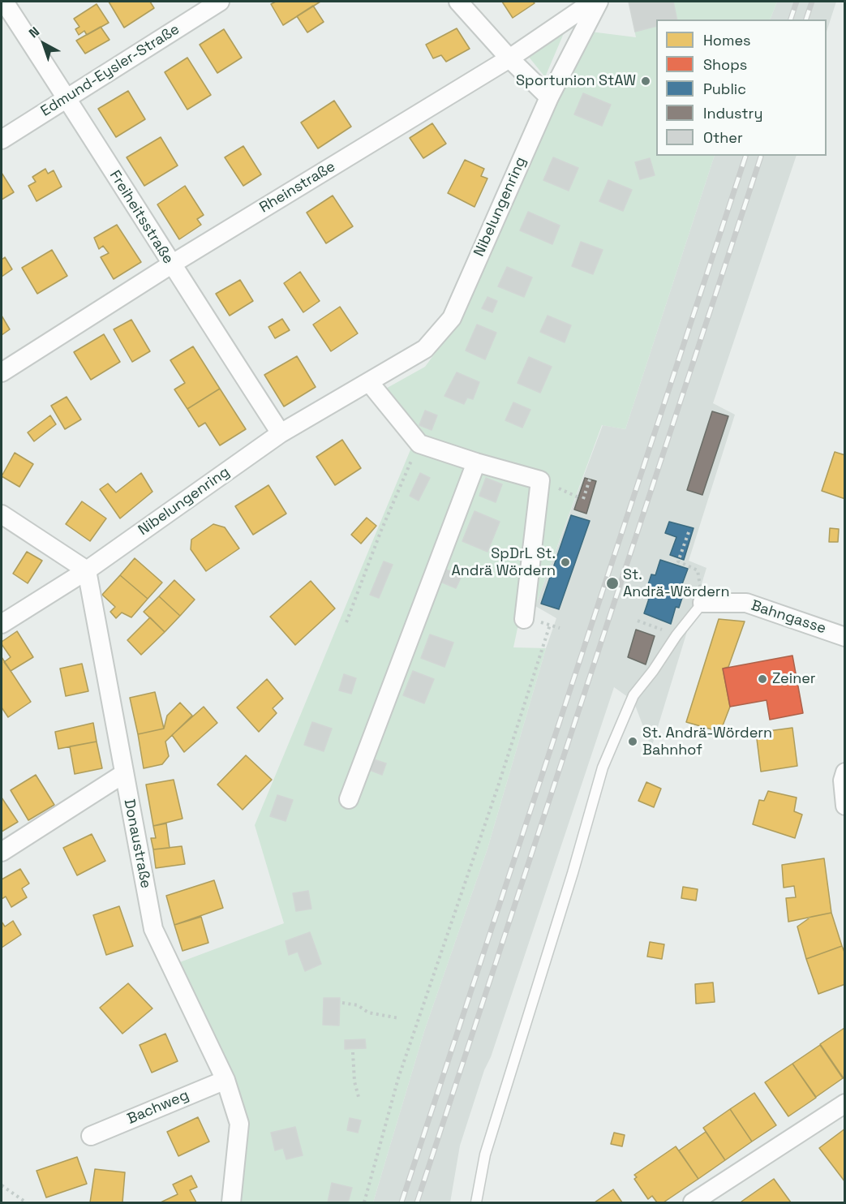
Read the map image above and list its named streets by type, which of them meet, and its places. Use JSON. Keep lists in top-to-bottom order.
{
  "streets": {
    "street": [
      "Edmund-Eysler-Straße",
      "Rheinstraße",
      "Nibelungenring",
      "Freiheitsstraße",
      "Bahngasse",
      "Donaustraße",
      "Bachweg"
    ]
  },
  "crossings": [
    ["Edmund-Eysler-Straße", "Freiheitsstraße"],
    ["Rheinstraße", "Freiheitsstraße"],
    ["Nibelungenring", "Freiheitsstraße"],
    ["Nibelungenring", "Donaustraße"],
    ["Donaustraße", "Bachweg"]
  ],
  "places": [
    "Sportunion StAW",
    "SpDrL St. Andrä Wördern",
    "St. Andrä-Wördern",
    "Zeiner",
    "St. Andrä-Wördern Bahnhof"
  ],
  "legend": [
    "Homes",
    "Shops",
    "Public",
    "Industry",
    "Other"
  ],
  "north": "top left"
}
